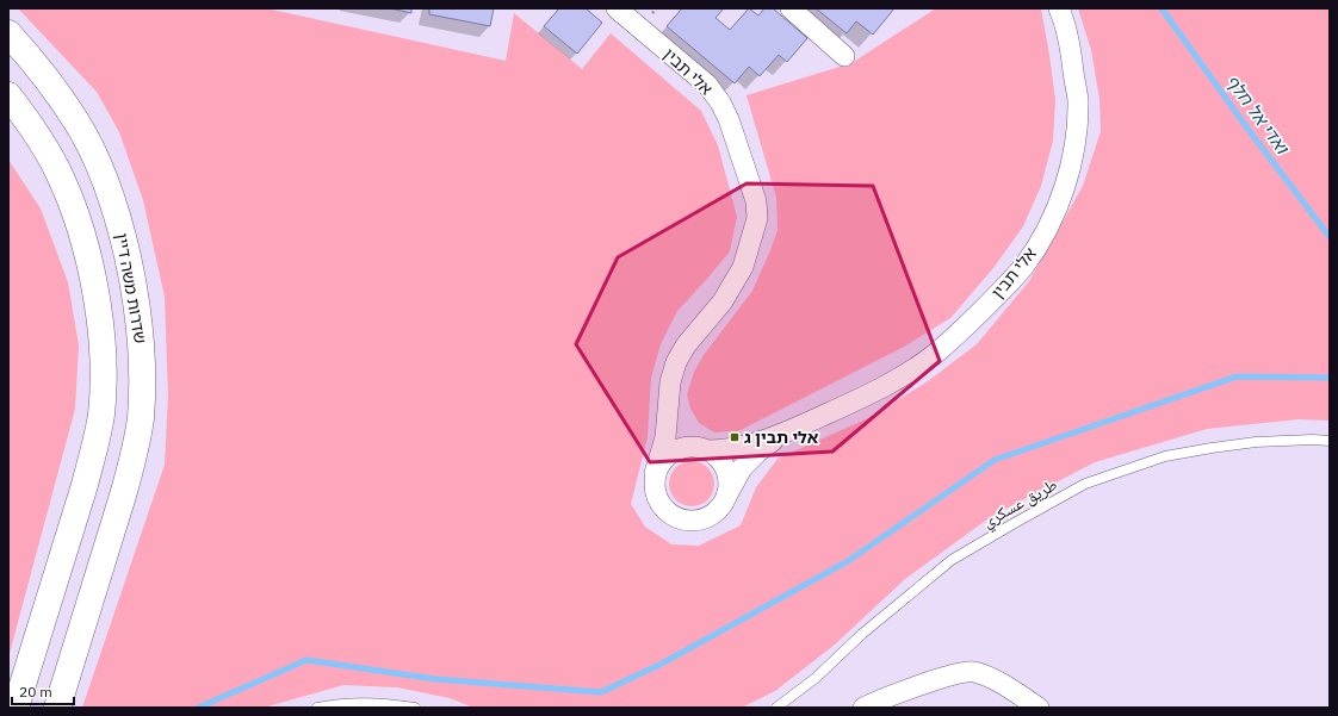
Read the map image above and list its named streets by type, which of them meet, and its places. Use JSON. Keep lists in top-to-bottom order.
{
  "streets": {
    "street": ["אלי תבין", "שדרות משה דיין"],
    "lane": ["طريق عسكري"]
  },
  "water": ["ואדי אל חלף"],
  "places": {
    "transit": ["אלי תבין ג"]
  },
  "scale_bar": "20 m"
}
